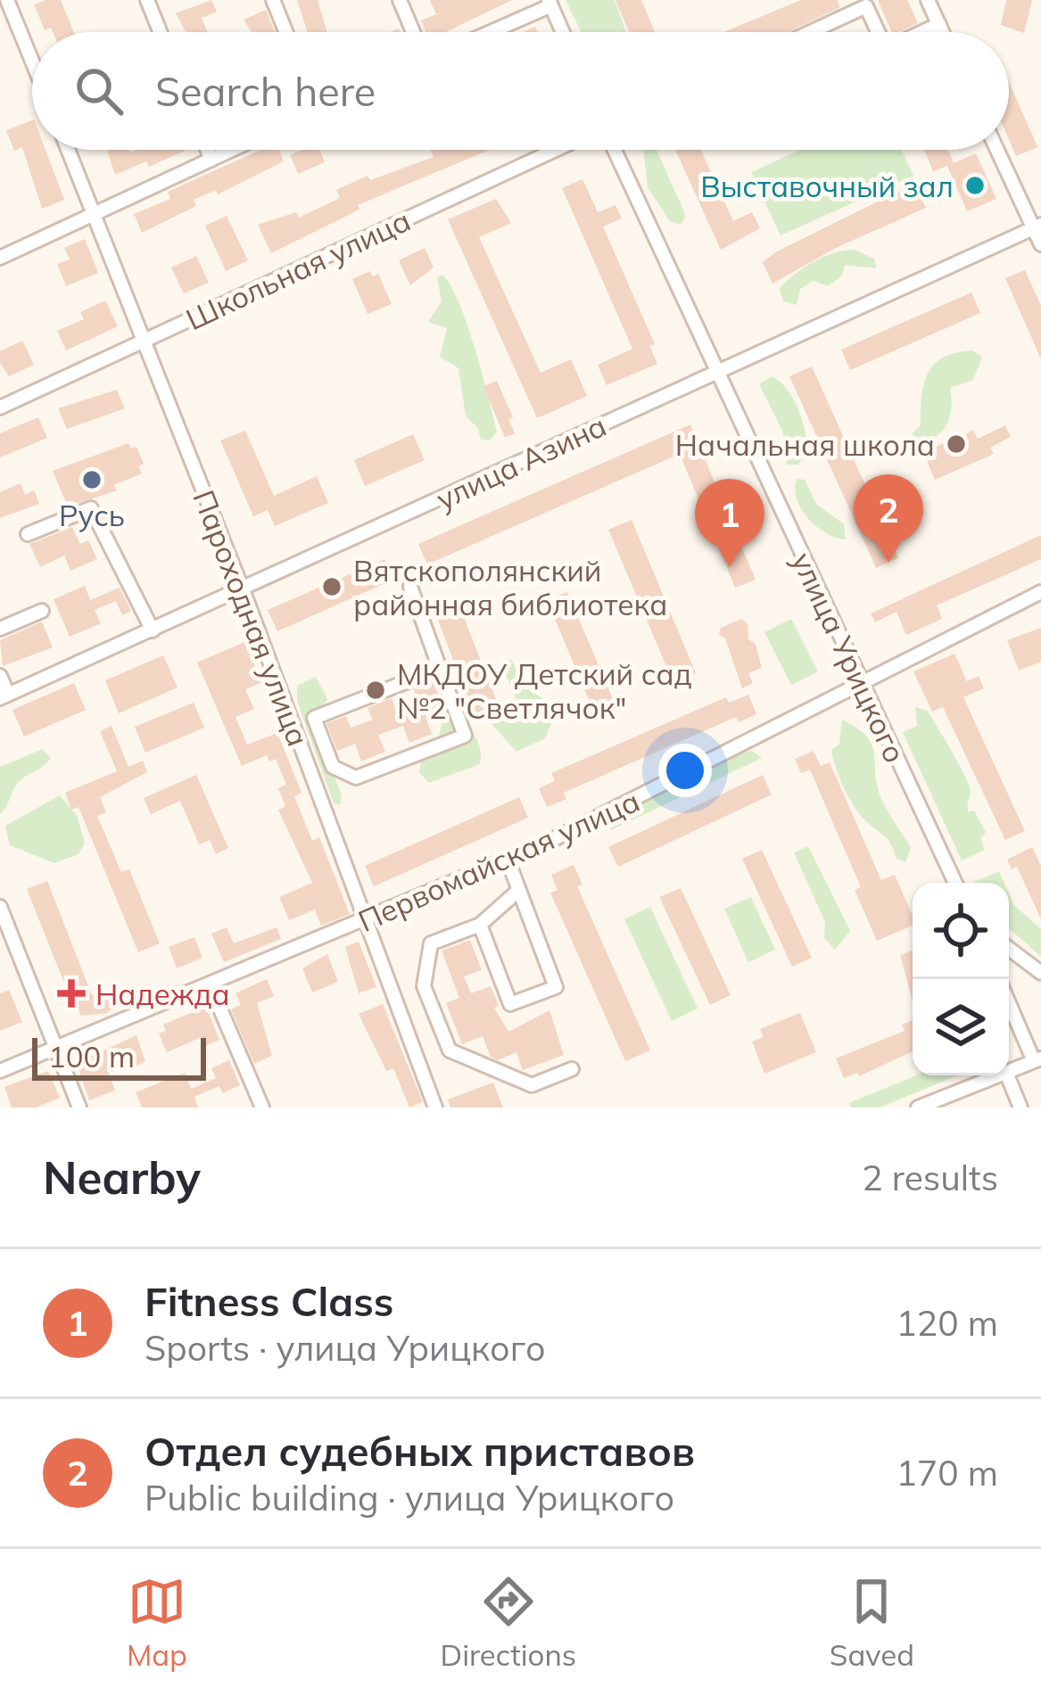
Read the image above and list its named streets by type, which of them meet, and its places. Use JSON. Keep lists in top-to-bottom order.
{
  "streets": {
    "street": [
      "Школьная улица",
      "улица Азина",
      "Пароходная улица",
      "улица Урицкого",
      "Первомайская улица"
    ]
  },
  "crossings": [
    ["Школьная улица", "Пароходная улица"],
    ["улица Азина", "Пароходная улица"],
    ["улица Азина", "улица Урицкого"],
    ["Пароходная улица", "Первомайская улица"],
    ["улица Урицкого", "Первомайская улица"]
  ],
  "places": {
    "other": [
      "Выставочный зал",
      "Начальная школа",
      "Русь",
      "Вятскополянский районная библиотека",
      "МКДОУ Детский сад №2 \"Светлячок\""
    ],
    "health": ["Надежда"]
  },
  "scale_bar": "100 m",
  "page": {
    "search": "Search here",
    "pins": ["2", "1"],
    "scale": "100 m",
    "heading": ["Nearby", "2 results"],
    "list": [
      {
        "mark": "1",
        "name": "Fitness Class",
        "note": "Sports · улица Урицкого",
        "value": "120 m"
      },
      {
        "mark": "2",
        "name": "Отдел судебных приставов",
        "note": "Public building · улица Урицкого",
        "value": "170 m"
      }
    ],
    "nav": ["Map", "Directions", "Saved"]
  }
}
